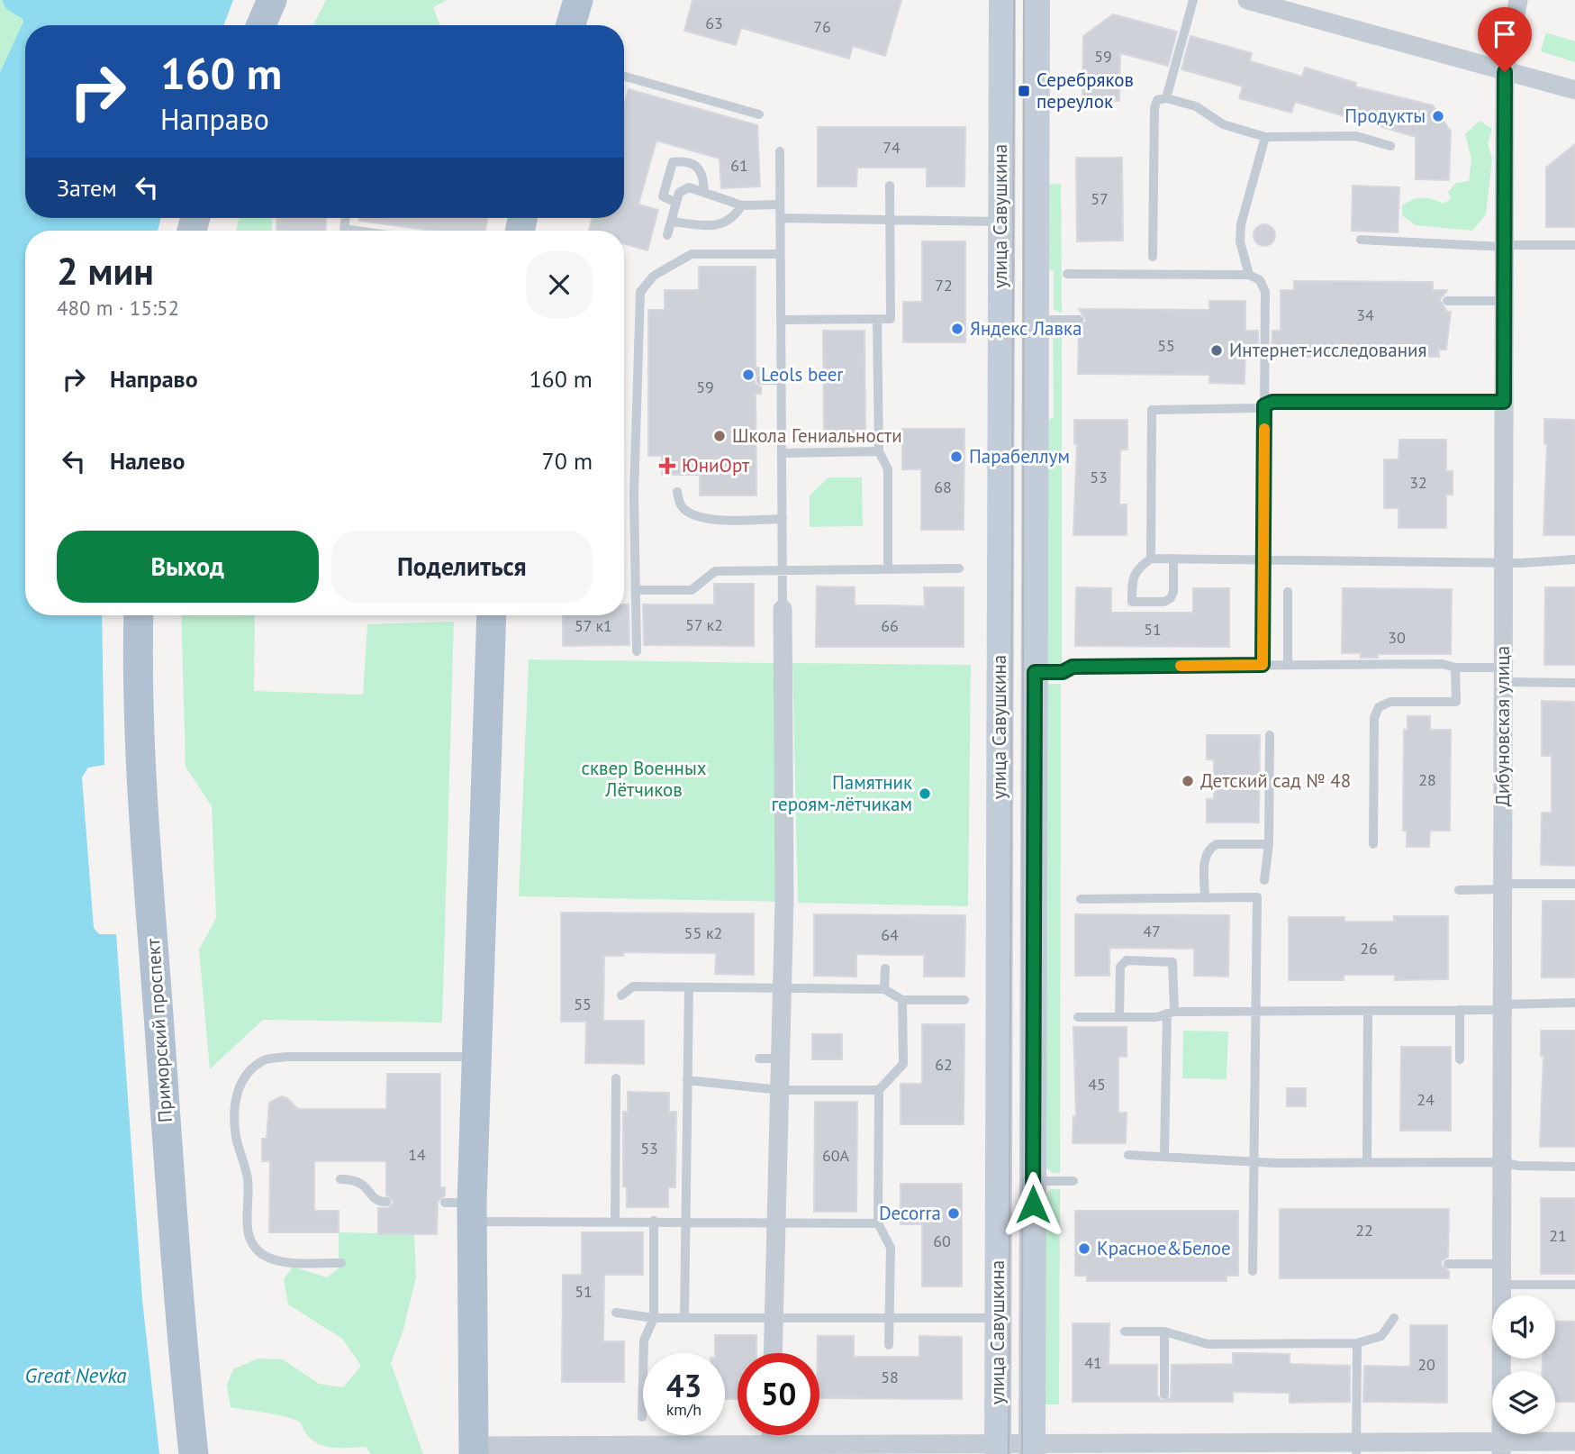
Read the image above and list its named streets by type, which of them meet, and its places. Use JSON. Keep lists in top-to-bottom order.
{
  "streets": {
    "main road": ["улица Савушкина", "Приморский проспект"],
    "street": ["Дибуновская улица"]
  },
  "water": ["Great Nevka"],
  "parks": ["сквер Военных Лётчиков"],
  "places": {
    "transit": ["Серебряков переулок"],
    "other": [
      "Продукты",
      "Яндекс Лавка",
      "Интернет-исследования",
      "Leols beer",
      "Школа Гениальности",
      "Парабеллум",
      "Детский сад № 48",
      "Памятник героям-лётчикам",
      "Decorra",
      "Красное&Белое"
    ],
    "health": ["ЮниОрт"]
  },
  "house_numbers": [
    "63",
    "76",
    "59",
    "74",
    "61",
    "57",
    "72",
    "34",
    "55",
    "59",
    "53",
    "32",
    "68",
    "57 к2",
    "57 к1",
    "66",
    "51",
    "30",
    "28",
    "47",
    "55 к2",
    "64",
    "26",
    "55",
    "62",
    "45",
    "24",
    "53",
    "14",
    "60А",
    "22",
    "21",
    "60",
    "51",
    "41",
    "20",
    "58"
  ],
  "page": {
    "turn": ["160 m", "Направо"],
    "then": "Затем",
    "heading": ["2 мин", "480 m · 15:52"],
    "list": [
      {
        "name": "Направо",
        "value": "160 m"
      },
      {
        "name": "Налево",
        "value": "70 m"
      }
    ],
    "buttons": ["Выход", "Поделиться"],
    "speed": "43 km/h",
    "limit": "50"
  }
}
